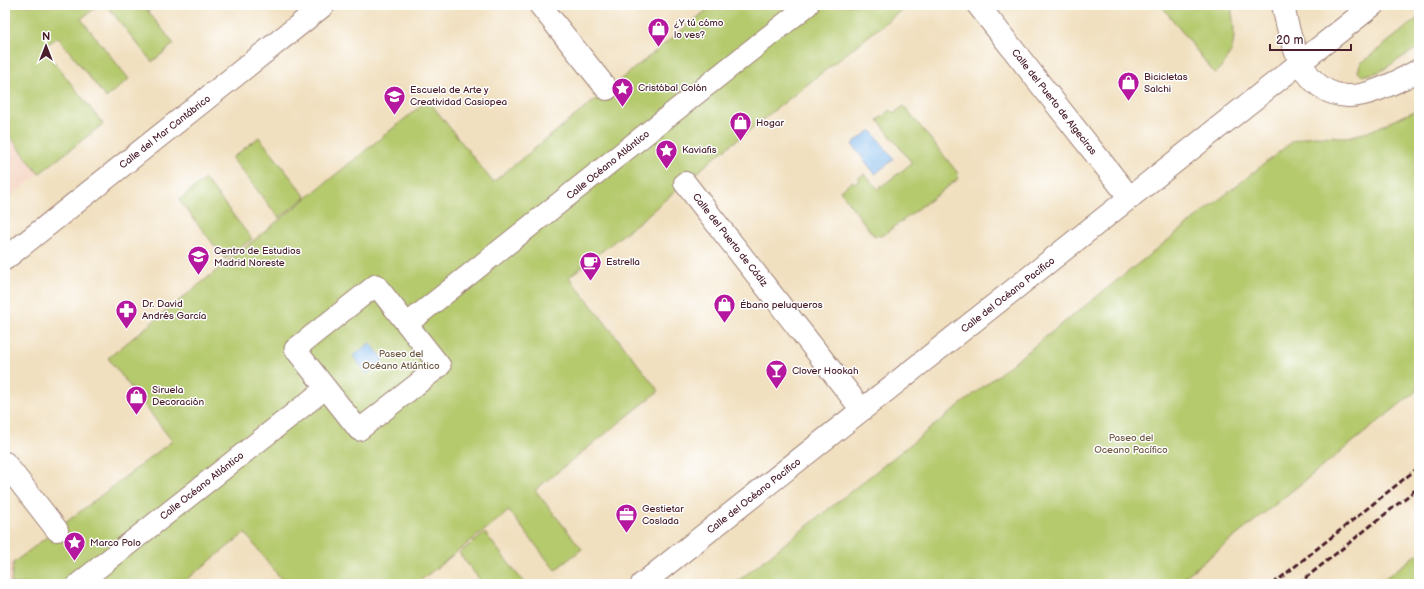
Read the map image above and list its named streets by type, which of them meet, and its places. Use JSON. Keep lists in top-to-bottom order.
{
  "streets": {
    "street": [
      "Calle del Puerto de Algeciras",
      "Calle del Mar Cantábrico",
      "Calle Océano Atlántico",
      "Calle del Puerto de Cádiz",
      "Calle del Océano Pacífico"
    ]
  },
  "crossings": [
    ["Calle del Puerto de Algeciras", "Calle del Océano Pacífico"],
    ["Calle del Puerto de Cádiz", "Calle del Océano Pacífico"]
  ],
  "parks": ["Paseo del Océano Atlántico", "Paseo del Oceano Pacífico"],
  "places": {
    "shop": [
      "¿Y tú cómo lo ves?",
      "Bicicletas Salchi",
      "Hogar",
      "Ébano peluqueros",
      "Siruela Decoración"
    ],
    "place": ["Cristóbal Colón", "Kaviafis", "Marco Polo"],
    "school or university": ["Escuela de Arte y Creatividad Casiopea", "Centro de Estudios Madrid Noreste"],
    "cafe": ["Estrella"],
    "pharmacy": ["Dr. David Andrés García"],
    "bar": ["Clover Hookah"],
    "office": ["Gestietar Coslada"]
  },
  "scale_bar": "20 m",
  "north": "top"
}
